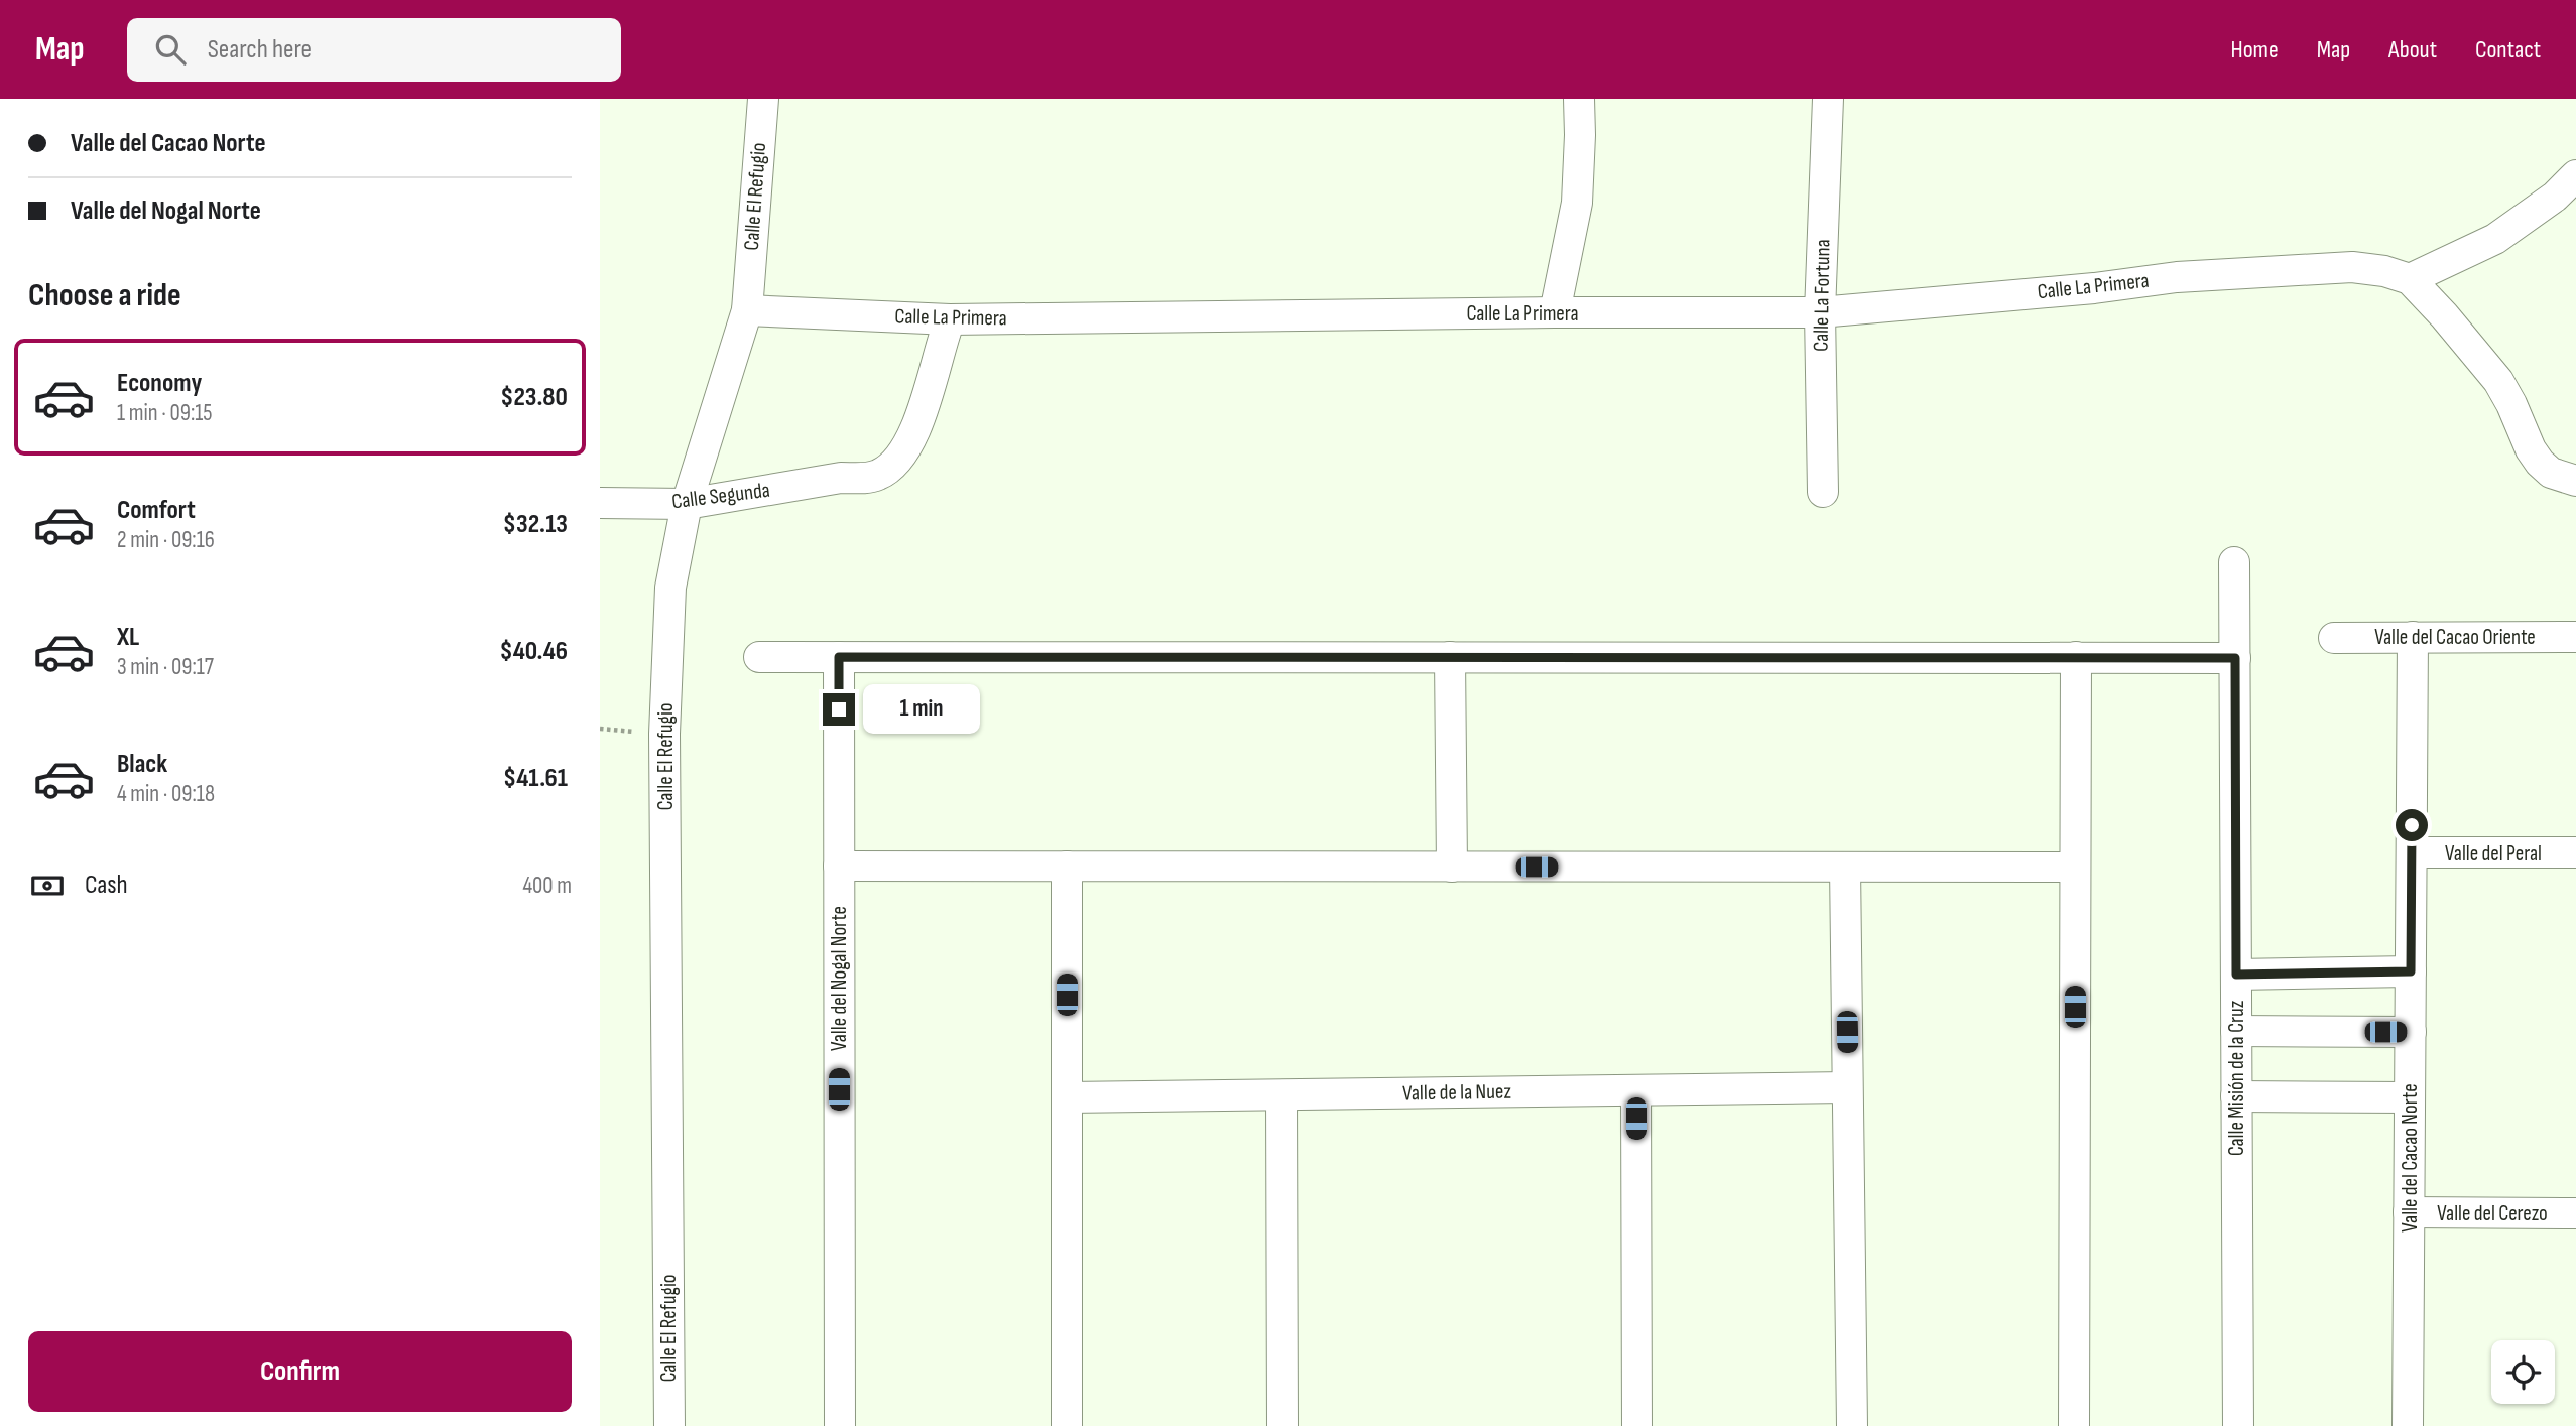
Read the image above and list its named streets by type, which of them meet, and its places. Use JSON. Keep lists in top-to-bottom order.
{
  "streets": {
    "street": [
      "Calle El Refugio",
      "Calle La Primera",
      "Calle La Fortuna",
      "Calle Segunda",
      "Valle del Cacao Oriente",
      "Valle del Peral",
      "Valle del Nogal Norte",
      "Calle Misión de la Cruz",
      "Valle de la Nuez",
      "Valle del Cacao Norte",
      "Valle del Cerezo"
    ]
  },
  "crossings": [
    ["Calle El Refugio", "Calle La Primera"],
    ["Calle El Refugio", "Calle Segunda"],
    ["Calle La Primera", "Calle La Fortuna"],
    ["Calle La Primera", "Calle Segunda"],
    ["Valle del Cacao Oriente", "Valle del Cacao Norte"],
    ["Valle del Peral", "Valle del Cacao Norte"],
    ["Valle del Cacao Norte", "Valle del Cerezo"]
  ],
  "page": {
    "header": "Map",
    "search": "Search here",
    "nav": [
      "Home",
      "Map",
      "About",
      "Contact"
    ],
    "banner": ["Valle del Cacao Norte", "Valle del Nogal Norte"],
    "heading": "Choose a ride",
    "list": [
      {
        "name": "Economy",
        "note": "1 min · 09:15",
        "value": "$23.80"
      },
      {
        "name": "Comfort",
        "note": "2 min · 09:16",
        "value": "$32.13"
      },
      {
        "name": "XL",
        "note": "3 min · 09:17",
        "value": "$40.46"
      },
      {
        "name": "Black",
        "note": "4 min · 09:18",
        "value": "$41.61"
      }
    ],
    "bubble": "1 min",
    "pay": ["Cash", "400 m"],
    "buttons": "Confirm"
  }
}
